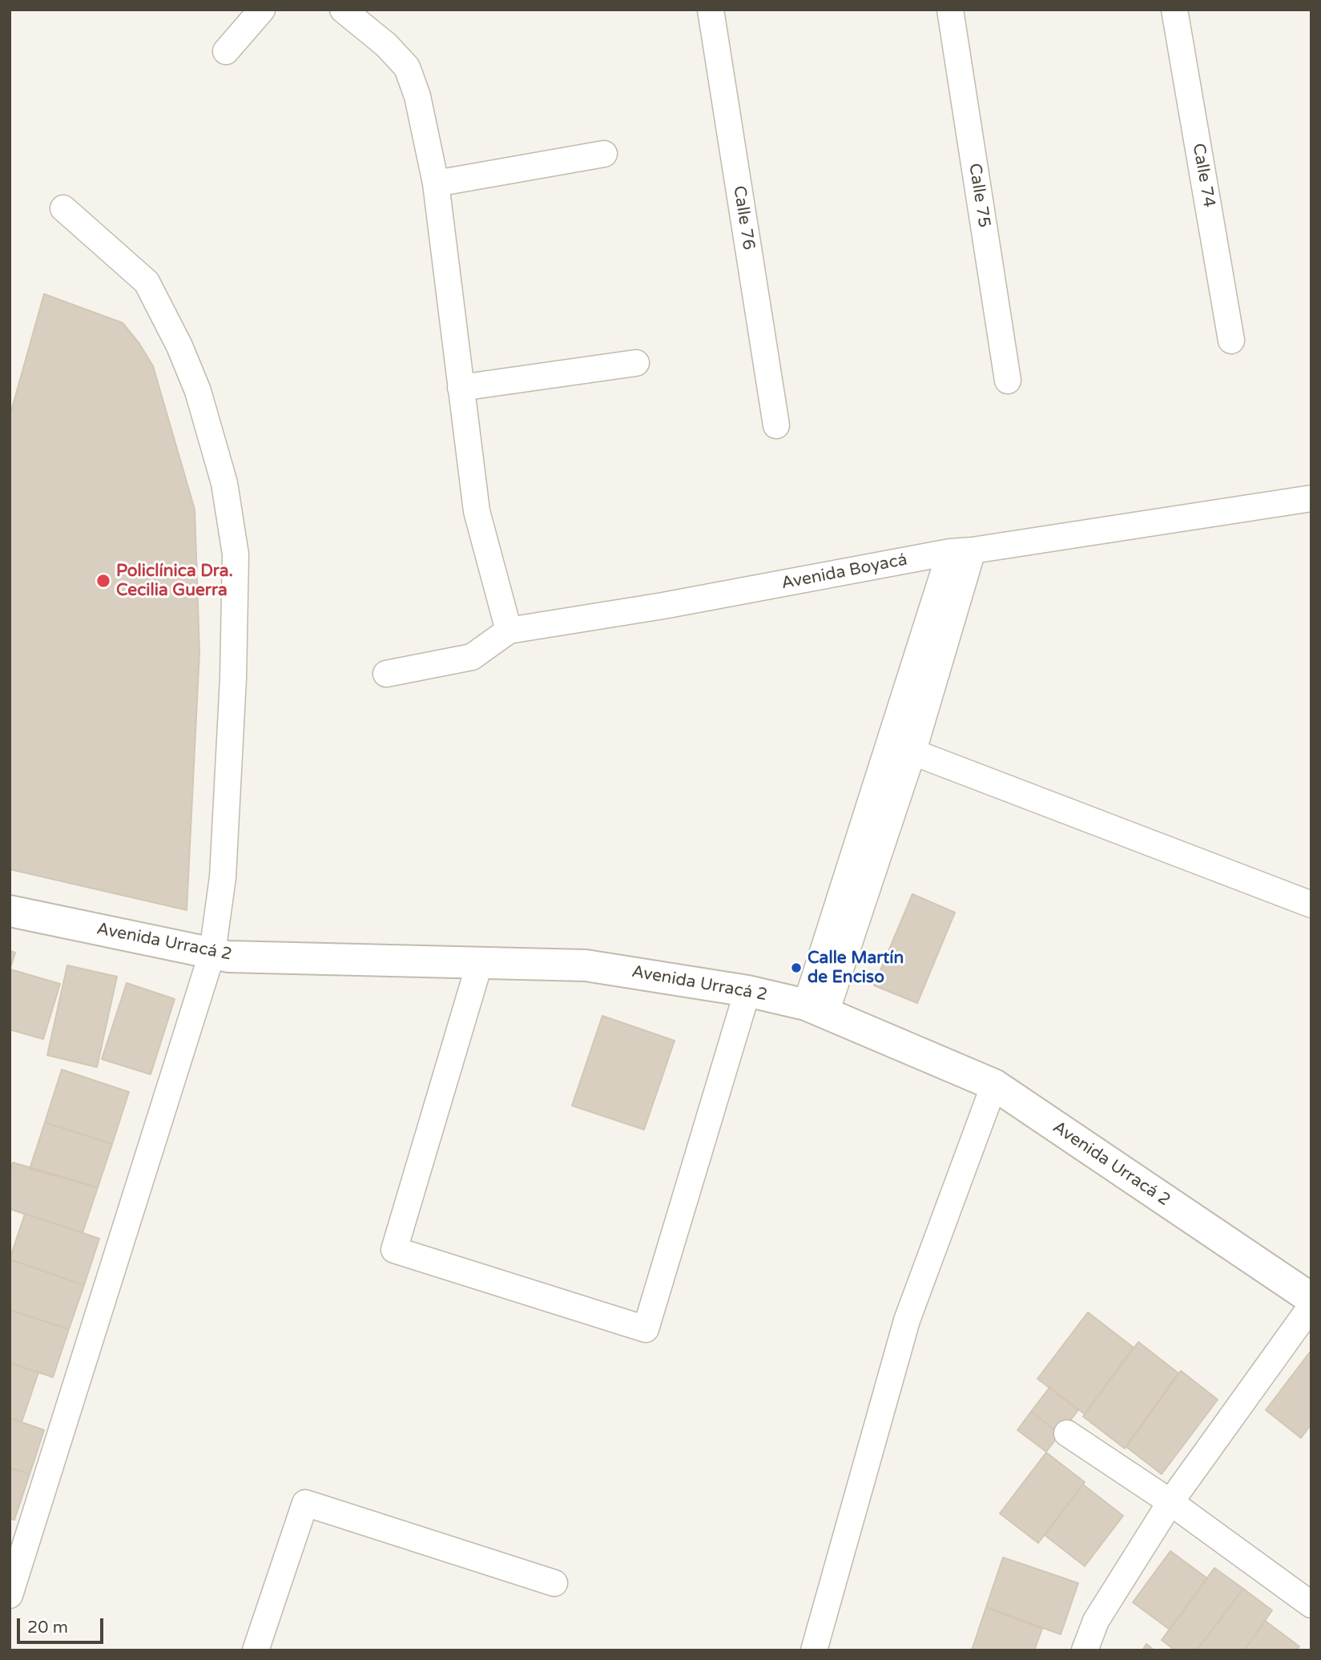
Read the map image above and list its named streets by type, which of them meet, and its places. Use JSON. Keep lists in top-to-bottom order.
{
  "streets": {
    "street": [
      "Calle 74",
      "Calle 75",
      "Calle 76",
      "Avenida Boyacá",
      "Avenida Urracá 2"
    ]
  },
  "places": ["Policlínica Dra. Cecilia Guerra", "Calle Martín de Enciso"],
  "scale_bar": "20 m"
}
